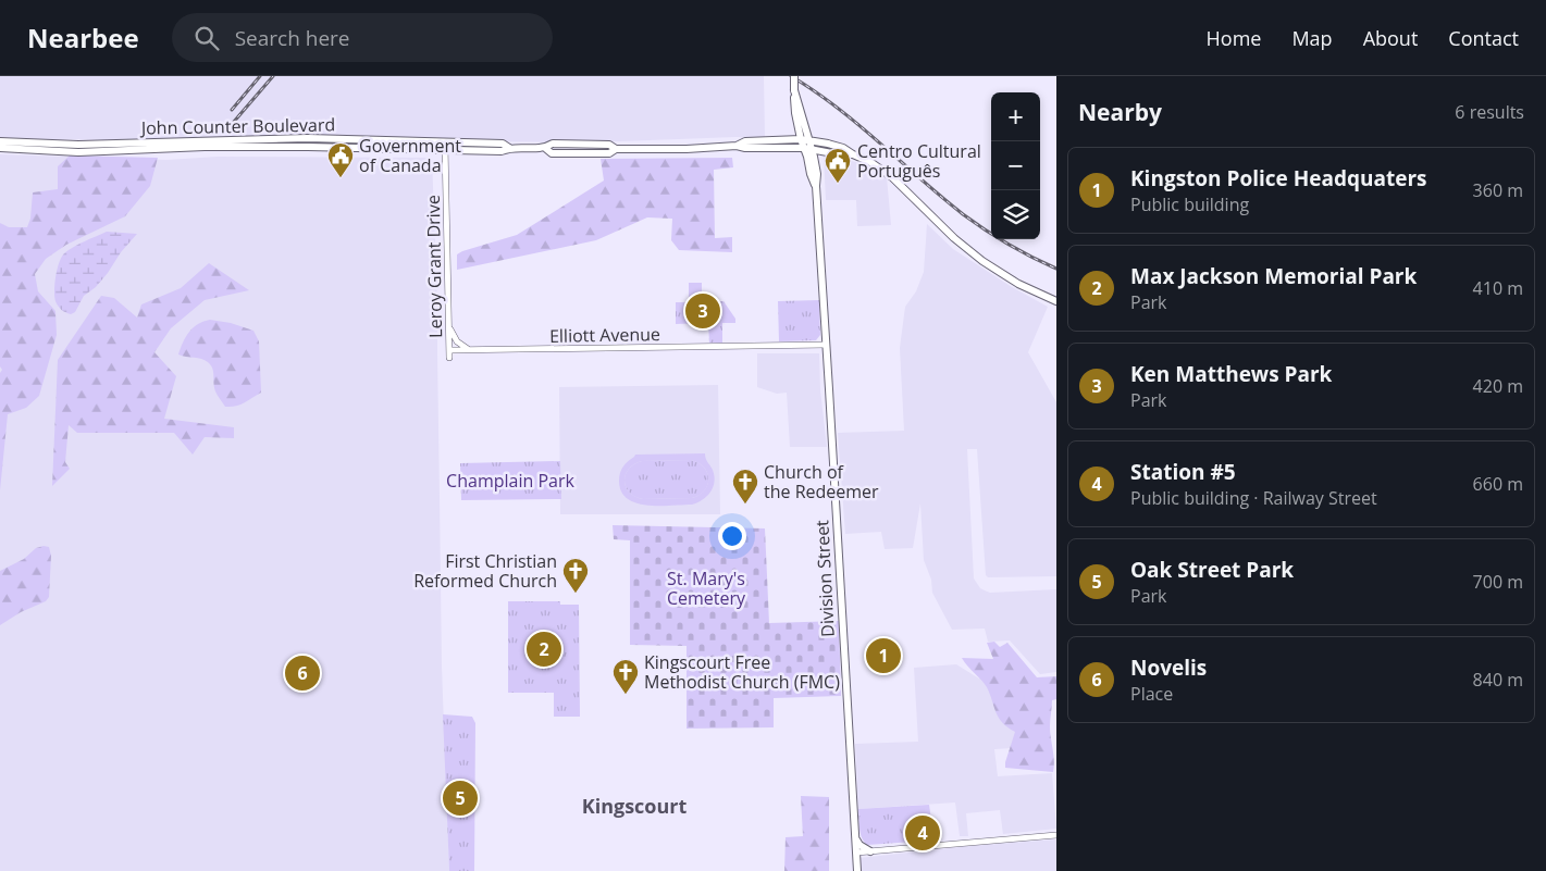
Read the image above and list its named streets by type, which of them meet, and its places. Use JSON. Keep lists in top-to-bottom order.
{
  "streets": {
    "main road": ["John Counter Boulevard", "Division Street"],
    "street": ["Leroy Grant Drive", "Elliott Avenue"]
  },
  "crossings": [
    ["John Counter Boulevard", "Leroy Grant Drive"],
    ["Leroy Grant Drive", "Elliott Avenue"],
    ["Elliott Avenue", "Division Street"]
  ],
  "districts": ["Kingscourt"],
  "parks": ["Champlain Park", "St. Mary's Cemetery"],
  "places": {
    "public building": ["Government of Canada", "Centro Cultural Português"],
    "church": ["Church of the Redeemer", "First Christian Reformed Church", "Kingscourt Free Methodist Church (FMC)"]
  },
  "page": {
    "header": "Nearbee",
    "search": "Search here",
    "nav": [
      "Home",
      "Map",
      "About",
      "Contact"
    ],
    "heading": ["Nearby", "6 results"],
    "map_buttons": ["+", "−"],
    "list": [
      {
        "mark": "1",
        "name": "Kingston Police Headquaters",
        "note": "Public building",
        "value": "360 m"
      },
      {
        "mark": "2",
        "name": "Max Jackson Memorial Park",
        "note": "Park",
        "value": "410 m"
      },
      {
        "mark": "3",
        "name": "Ken Matthews Park",
        "note": "Park",
        "value": "420 m"
      },
      {
        "mark": "4",
        "name": "Station #5",
        "note": "Public building · Railway Street",
        "value": "660 m"
      },
      {
        "mark": "5",
        "name": "Oak Street Park",
        "note": "Park",
        "value": "700 m"
      },
      {
        "mark": "6",
        "name": "Novelis",
        "note": "Place",
        "value": "840 m"
      }
    ],
    "pins": [
      "3",
      "2",
      "1",
      "6",
      "5",
      "4"
    ]
  }
}
